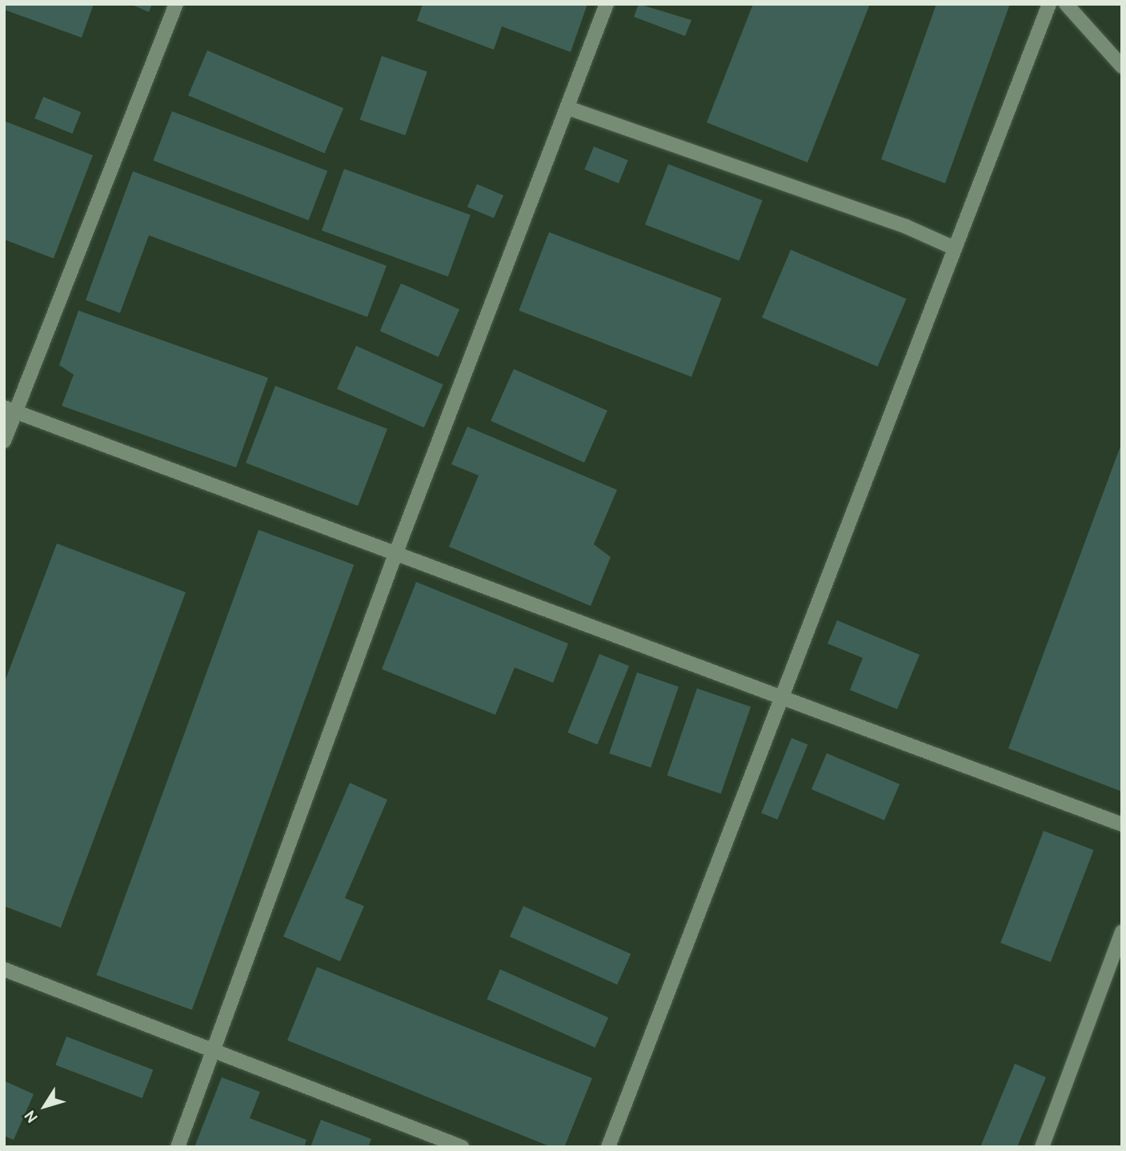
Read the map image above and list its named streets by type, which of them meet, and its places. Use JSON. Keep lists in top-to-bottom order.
{
  "north": "bottom left"
}
